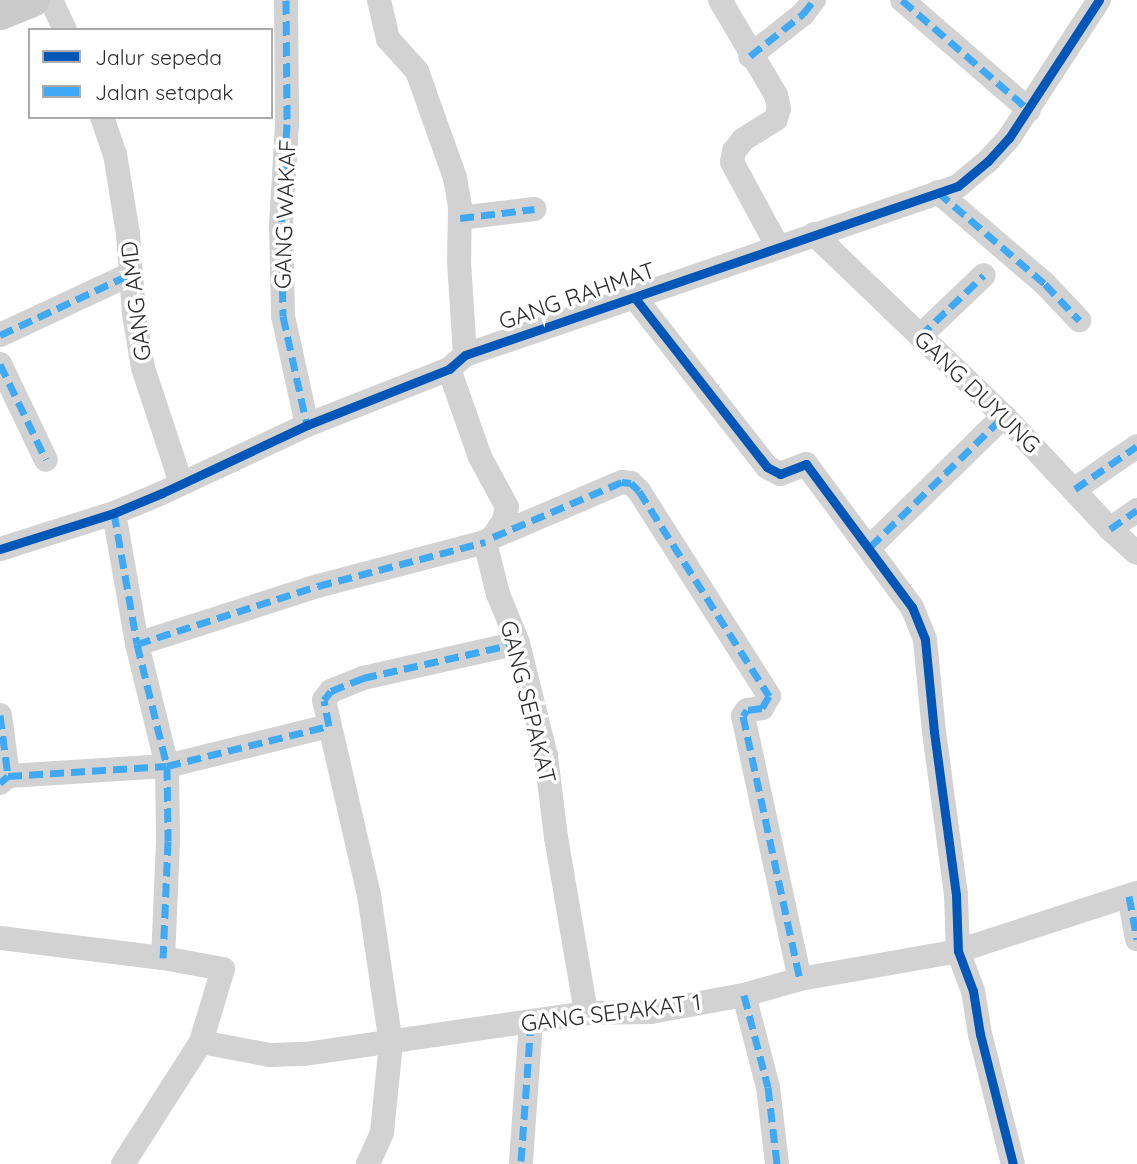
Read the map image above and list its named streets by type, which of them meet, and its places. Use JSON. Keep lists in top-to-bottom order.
{
  "streets": {
    "street": [
      "GANG WAKAF",
      "GANG RAHMAT",
      "GANG AMD",
      "GANG DUYUNG",
      "GANG SEPAKAT",
      "GANG SEPAKAT 1"
    ]
  },
  "crossings": [
    ["GANG WAKAF", "GANG RAHMAT"],
    ["GANG RAHMAT", "GANG AMD"],
    ["GANG RAHMAT", "GANG DUYUNG"],
    ["GANG SEPAKAT", "GANG SEPAKAT 1"]
  ],
  "legend": ["Jalur sepeda", "Jalan setapak"]
}
